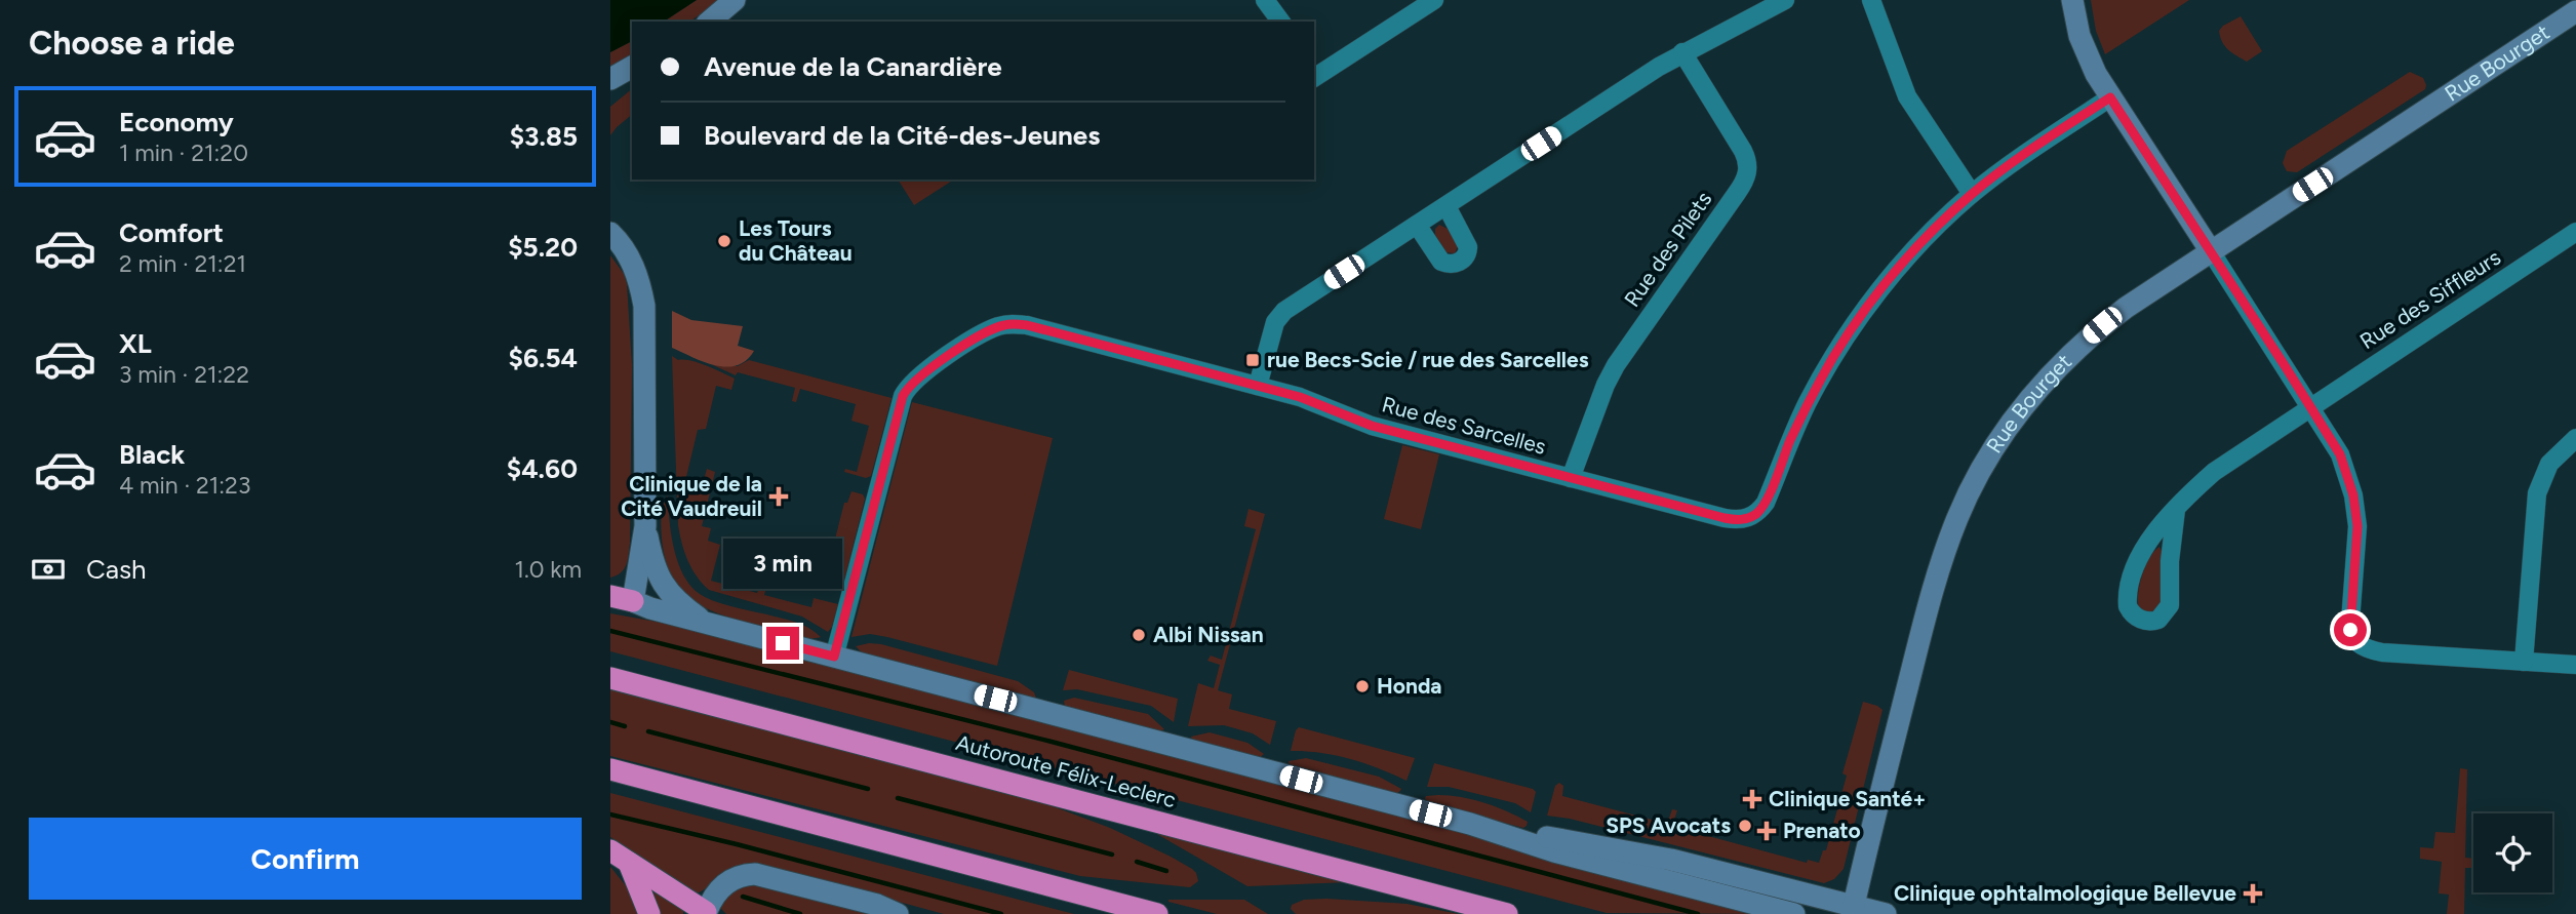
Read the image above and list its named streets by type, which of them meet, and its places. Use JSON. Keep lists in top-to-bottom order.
{
  "streets": {
    "highway": ["Autoroute Félix-Leclerc"],
    "street": [
      "Rue Bourget",
      "Rue des Pilets",
      "Rue des Siffleurs",
      "Rue des Sarcelles"
    ]
  },
  "crossings": [
    ["Rue des Pilets", "Rue des Sarcelles"]
  ],
  "places": {
    "other": [
      "Les Tours du Château",
      "Albi Nissan",
      "Honda",
      "SPS Avocats"
    ],
    "transit": ["rue Becs-Scie / rue des Sarcelles"],
    "health": [
      "Clinique de la Cité Vaudreuil",
      "Clinique Santé+",
      "Prenato",
      "Clinique ophtalmologique Bellevue"
    ]
  },
  "page": {
    "heading": "Choose a ride",
    "banner": ["Avenue de la Canardière", "Boulevard de la Cité-des-Jeunes"],
    "list": [
      {
        "name": "Economy",
        "note": "1 min · 21:20",
        "value": "$3.85"
      },
      {
        "name": "Comfort",
        "note": "2 min · 21:21",
        "value": "$5.20"
      },
      {
        "name": "XL",
        "note": "3 min · 21:22",
        "value": "$6.54"
      },
      {
        "name": "Black",
        "note": "4 min · 21:23",
        "value": "$4.60"
      }
    ],
    "pay": ["Cash", "1.0 km"],
    "bubble": "3 min",
    "buttons": "Confirm"
  }
}
